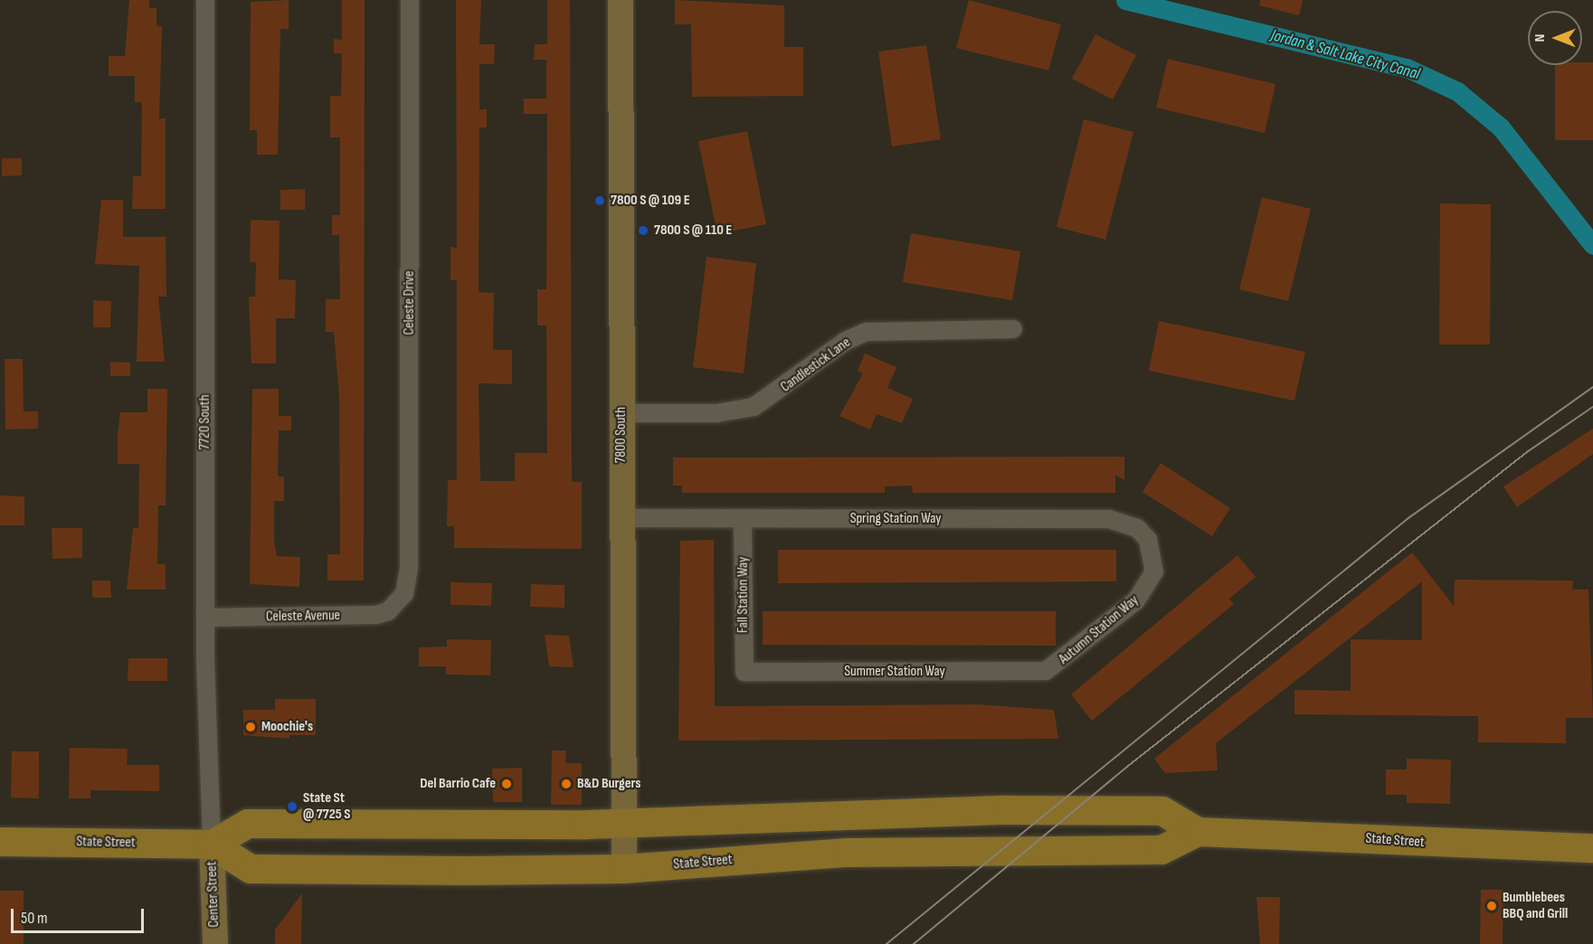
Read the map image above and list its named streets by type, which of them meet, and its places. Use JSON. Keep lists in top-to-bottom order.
{
  "streets": {
    "main road": ["7800 South", "State Street", "Center Street"],
    "street": [
      "Celeste Drive",
      "Candlestick Lane",
      "7720 South",
      "Spring Station Way",
      "Fall Station Way",
      "Celeste Avenue",
      "Autumn Station Way",
      "Summer Station Way"
    ]
  },
  "crossings": [
    ["Celeste Drive", "Celeste Avenue"],
    ["Candlestick Lane", "7800 South"],
    ["7720 South", "Celeste Avenue"],
    ["7720 South", "State Street"],
    ["7720 South", "Center Street"],
    ["7800 South", "Spring Station Way"],
    ["7800 South", "State Street"],
    ["Spring Station Way", "Fall Station Way"],
    ["Spring Station Way", "Autumn Station Way"],
    ["Fall Station Way", "Summer Station Way"],
    ["Autumn Station Way", "Summer Station Way"],
    ["State Street", "Center Street"]
  ],
  "water": ["Jordan & Salt Lake City Canal"],
  "places": [
    "7800 S @ 109 E",
    "7800 S @ 110 E",
    "Moochie's",
    "Del Barrio Cafe",
    "B&D Burgers",
    "State St @ 7725 S",
    "Bumblebees BBQ and Grill"
  ],
  "scale_bar": "50 m",
  "north": "left"
}
